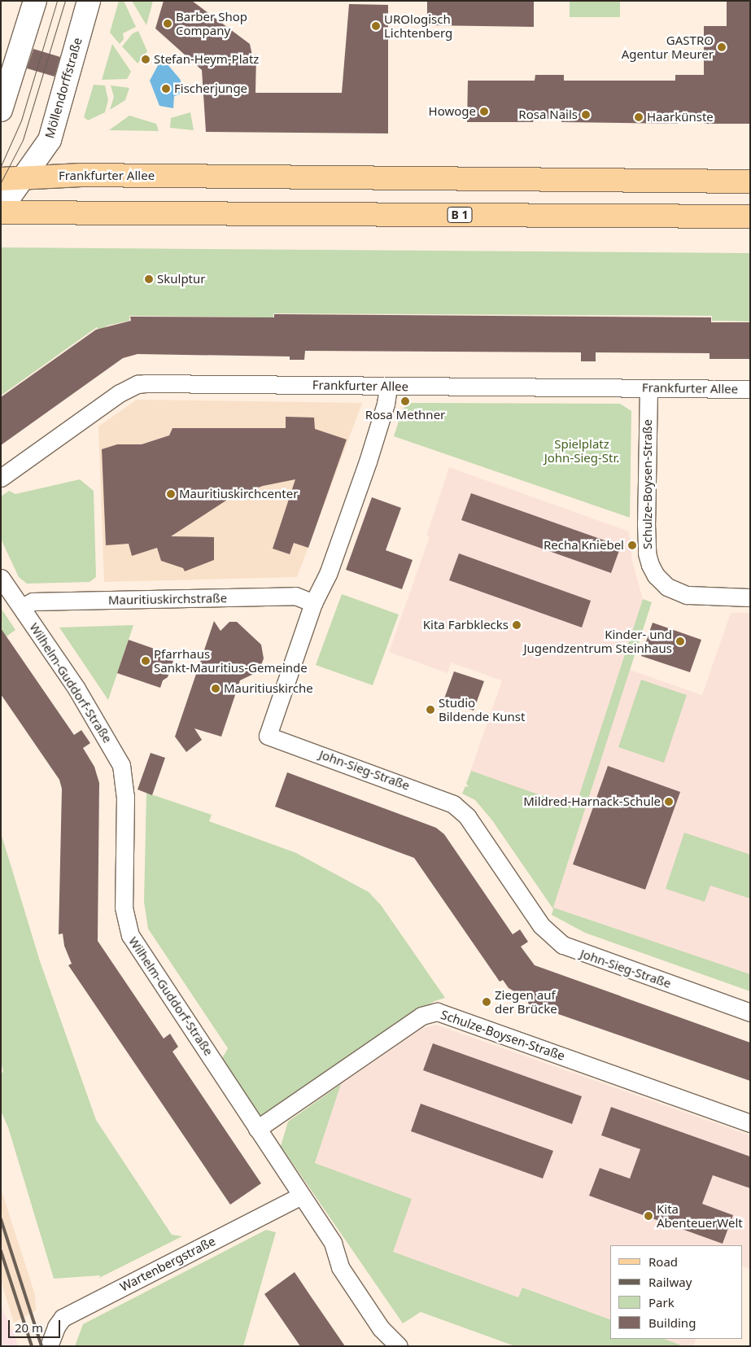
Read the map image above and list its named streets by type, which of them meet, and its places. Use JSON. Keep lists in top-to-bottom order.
{
  "streets": {
    "main road": ["Möllendorffstraße", "Frankfurter Allee", "B 1"],
    "street": [
      "Schulze-Boysen-Straße",
      "Mauritiuskirchstraße",
      "Wilhelm-Guddorf-Straße",
      "John-Sieg-Straße",
      "Wartenbergstraße"
    ]
  },
  "crossings": [
    ["Möllendorffstraße", "Frankfurter Allee"],
    ["Frankfurter Allee", "Schulze-Boysen-Straße"],
    ["Frankfurter Allee", "John-Sieg-Straße"],
    ["Schulze-Boysen-Straße", "Wilhelm-Guddorf-Straße"],
    ["Mauritiuskirchstraße", "Wilhelm-Guddorf-Straße"],
    ["Mauritiuskirchstraße", "John-Sieg-Straße"],
    ["Wilhelm-Guddorf-Straße", "Wartenbergstraße"]
  ],
  "parks": ["Spielplatz John-Sieg-Str."],
  "places": [
    "Barber Shop Company",
    "UROlogisch Lichtenberg",
    "GASTRO Agentur Meurer",
    "Stefan-Heym-Platz",
    "Fischerjunge",
    "Howoge",
    "Rosa Nails",
    "Haarkünste",
    "Skulptur",
    "Rosa Methner",
    "Mauritiuskirchcenter",
    "Recha Kniebel",
    "Kita Farbklecks",
    "Kinder- und Jugendzentrum Steinhaus",
    "Pfarrhaus Sankt-Mauritius-Gemeinde",
    "Mauritiuskirche",
    "Studio Bildende Kunst",
    "Mildred-Harnack-Schule",
    "Ziegen auf der Brücke",
    "Kita AbenteuerWelt"
  ],
  "legend": [
    "Road",
    "Railway",
    "Park",
    "Building"
  ],
  "scale_bar": "20 m"
}
